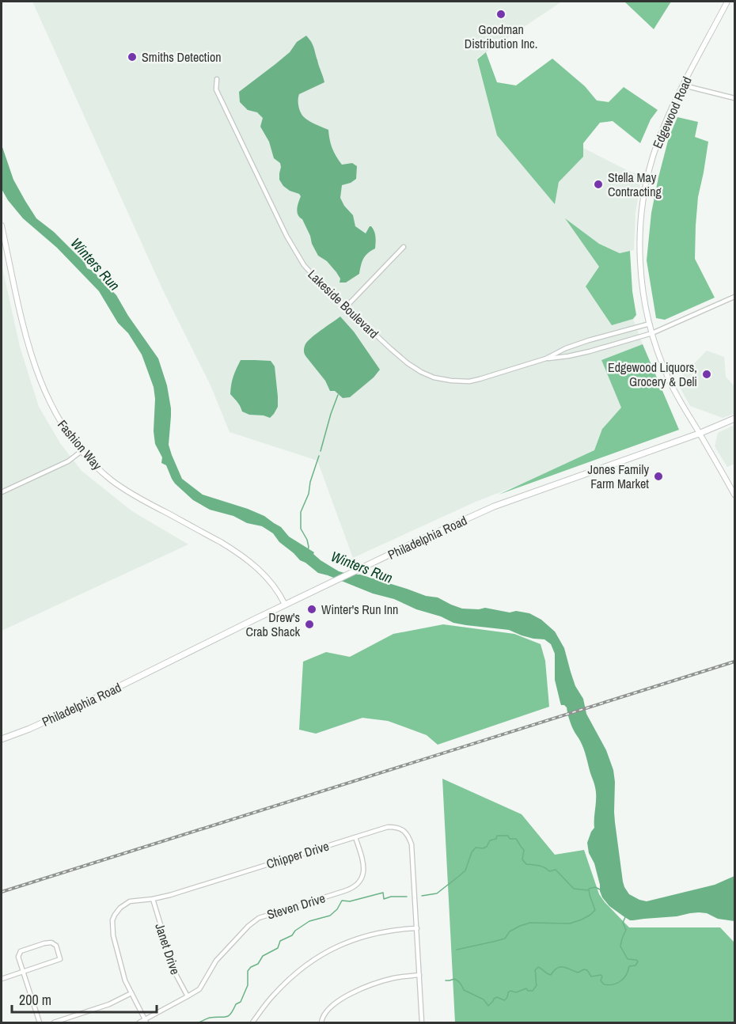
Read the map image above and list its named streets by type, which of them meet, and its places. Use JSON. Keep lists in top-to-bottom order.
{
  "streets": {
    "main road": ["Philadelphia Road"],
    "street": [
      "Edgewood Road",
      "Lakeside Boulevard",
      "Fashion Way",
      "Chipper Drive",
      "Steven Drive",
      "Janet Drive"
    ]
  },
  "crossings": [
    ["Edgewood Road", "Lakeside Boulevard"],
    ["Edgewood Road", "Philadelphia Road"],
    ["Fashion Way", "Philadelphia Road"],
    ["Chipper Drive", "Steven Drive"],
    ["Chipper Drive", "Janet Drive"],
    ["Steven Drive", "Janet Drive"]
  ],
  "water": ["Winters Run"],
  "places": [
    "Goodman Distribution Inc.",
    "Smiths Detection",
    "Stella May Contracting",
    "Edgewood Liquors, Grocery & Deli",
    "Jones Family Farm Market",
    "Winter's Run Inn",
    "Drew's Crab Shack"
  ],
  "scale_bar": "200 m"
}
